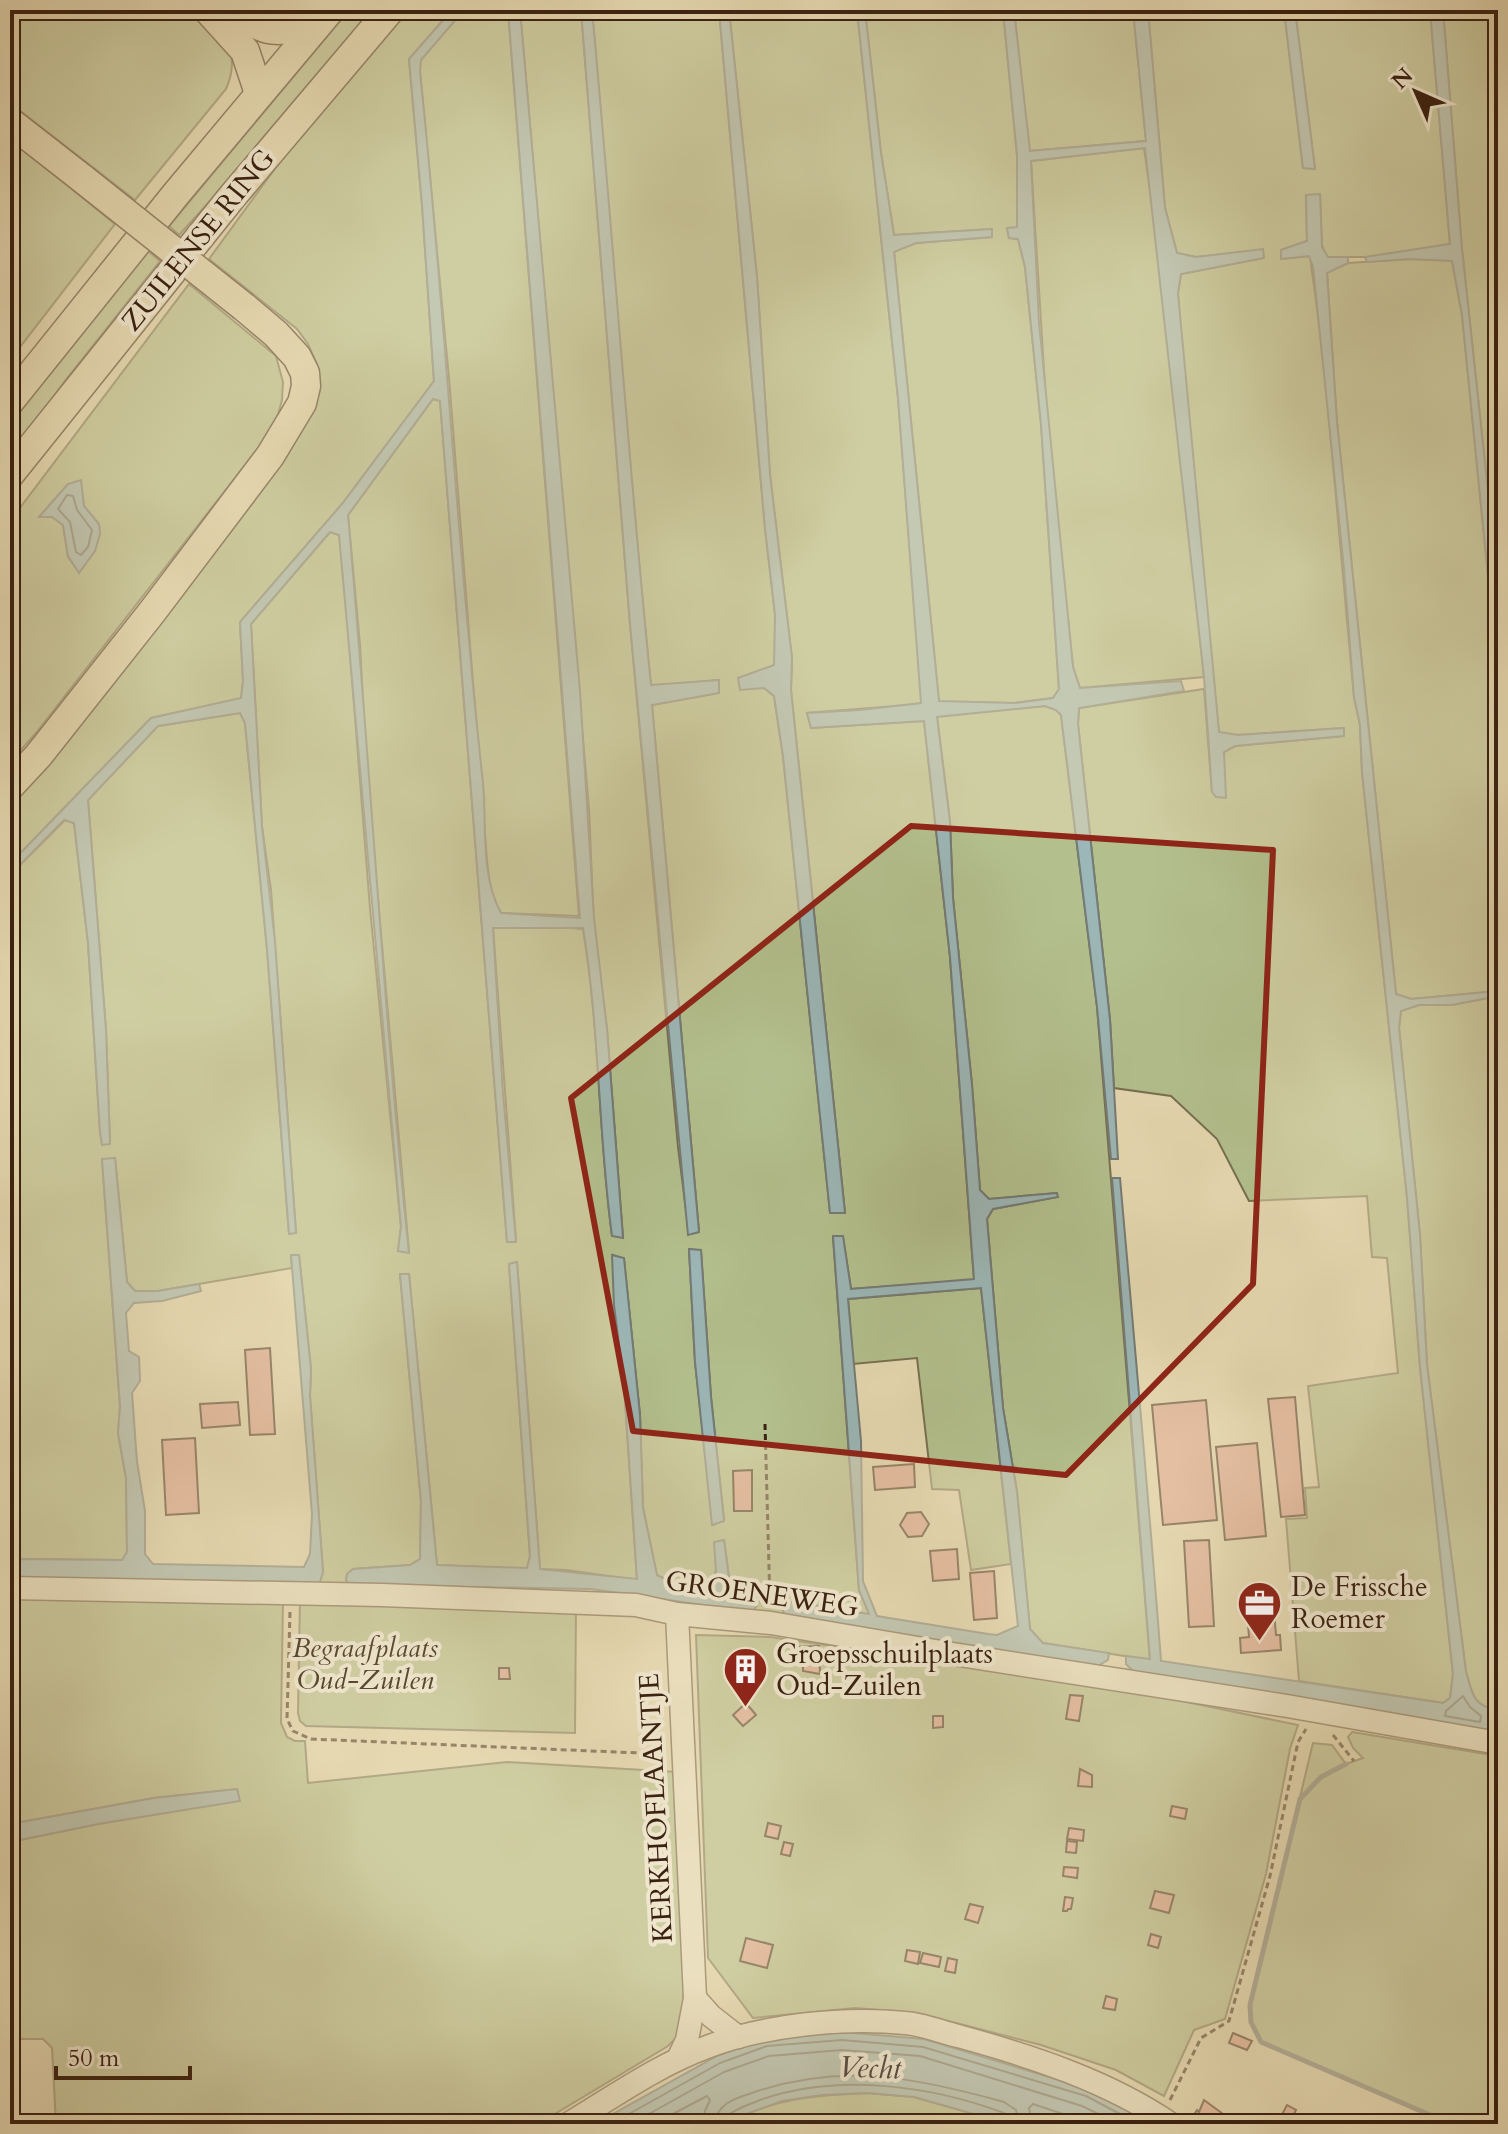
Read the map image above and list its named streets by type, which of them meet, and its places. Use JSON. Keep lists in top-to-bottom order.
{
  "streets": {
    "main road": ["ZUILENSE RING"],
    "street": ["GROENEWEG", "KERKHOFLAANTJE"]
  },
  "crossings": [
    ["GROENEWEG", "KERKHOFLAANTJE"]
  ],
  "water": ["Vecht"],
  "parks": ["Begraafplaats Oud-Zuilen"],
  "places": {
    "office": ["De Frissche Roemer"],
    "building": ["Groepsschuilplaats Oud-Zuilen"]
  },
  "scale_bar": "50 m",
  "north": "top left"
}
